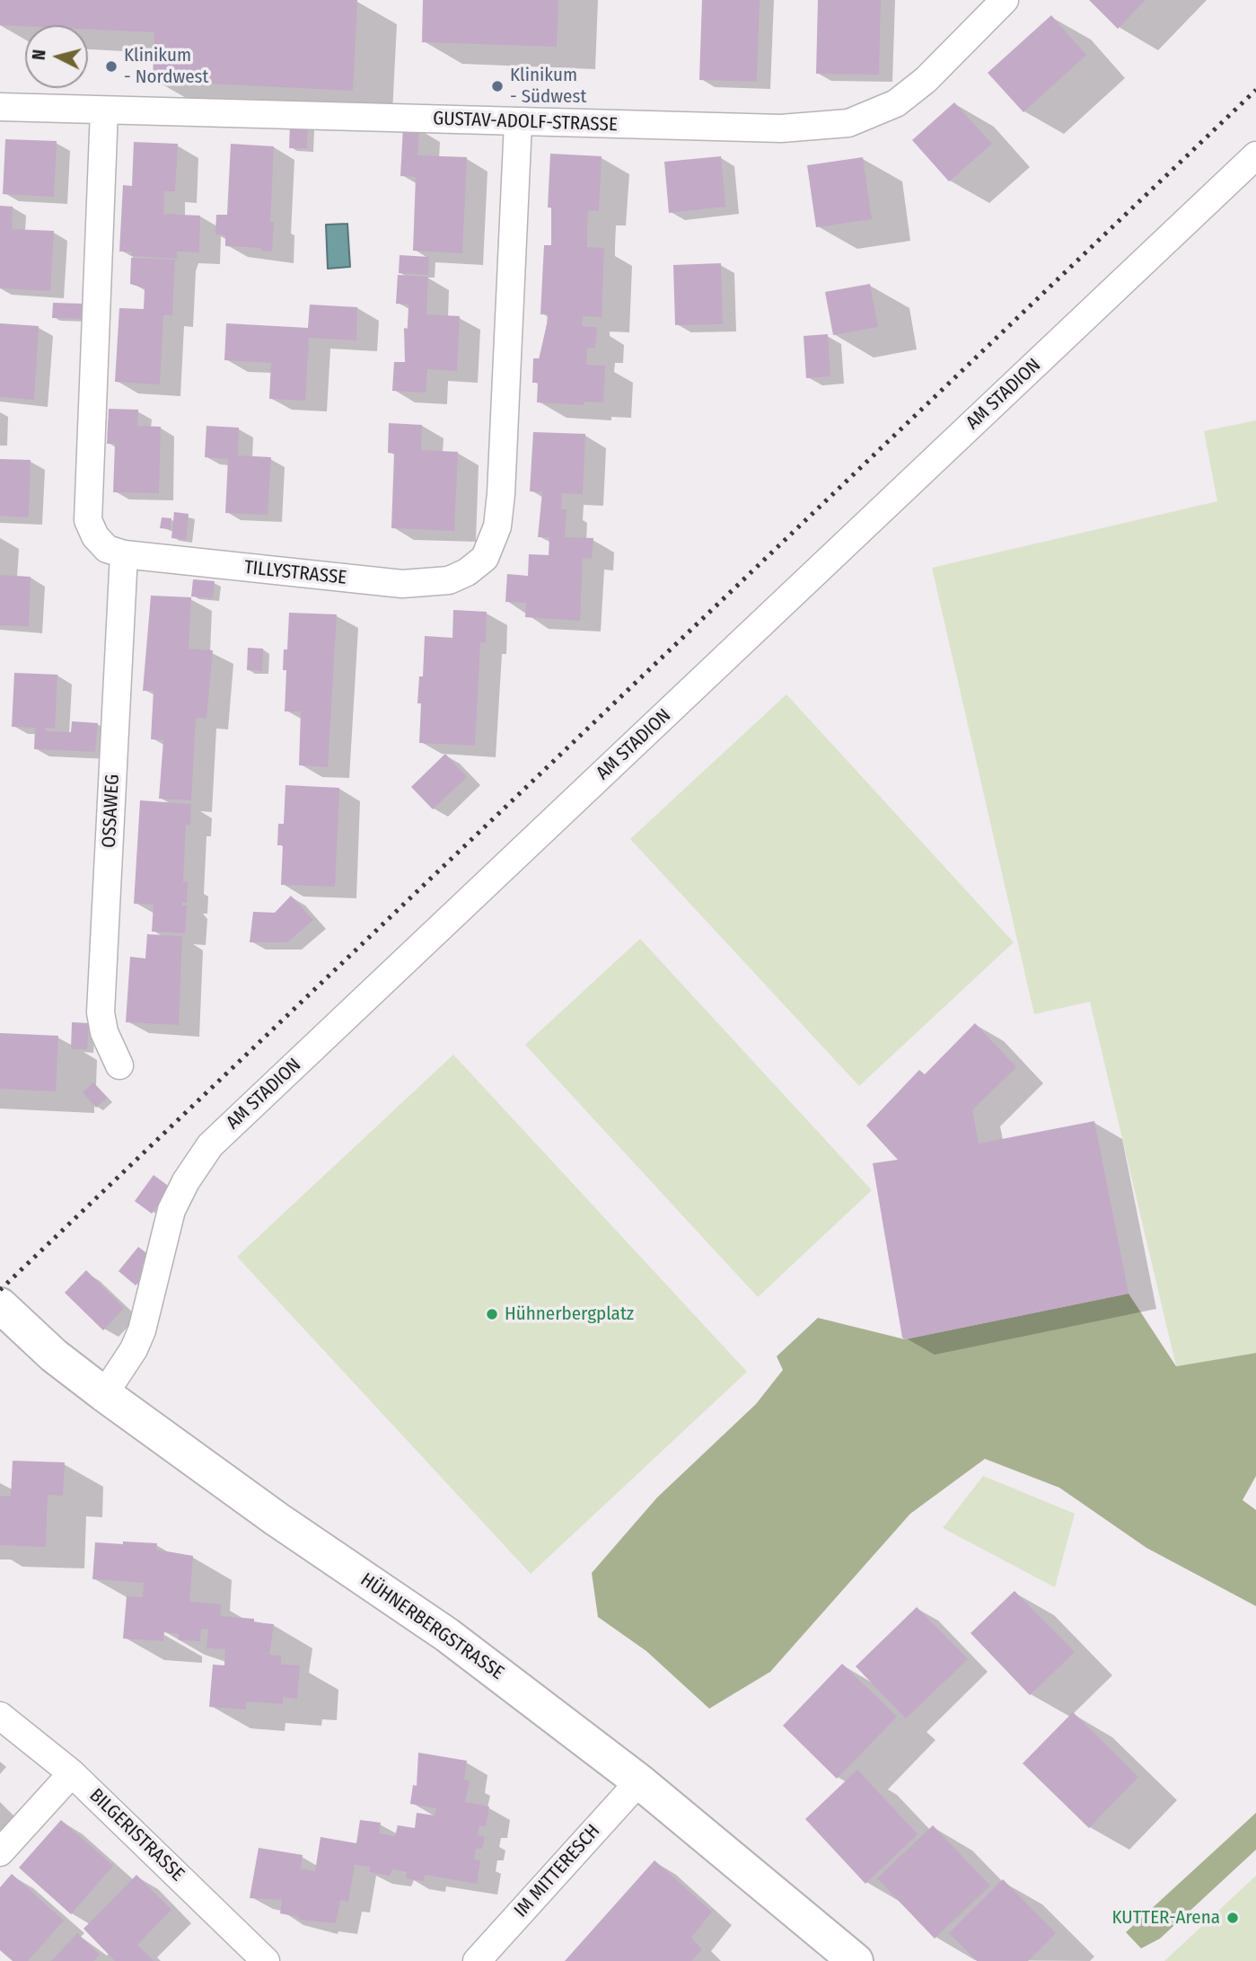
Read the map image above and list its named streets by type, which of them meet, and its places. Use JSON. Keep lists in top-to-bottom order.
{
  "streets": {
    "street": [
      "GUSTAV-ADOLF-STRASSE",
      "AM STADION",
      "TILLYSTRASSE",
      "OSSAWEG",
      "HÜHNERBERGSTRASSE",
      "BILGERISTRASSE",
      "IM MITTERESCH"
    ]
  },
  "crossings": [
    ["GUSTAV-ADOLF-STRASSE", "TILLYSTRASSE"],
    ["AM STADION", "HÜHNERBERGSTRASSE"],
    ["TILLYSTRASSE", "OSSAWEG"],
    ["HÜHNERBERGSTRASSE", "IM MITTERESCH"]
  ],
  "places": [
    "Klinikum - Nordwest",
    "Klinikum - Südwest",
    "Hühnerbergplatz",
    "KUTTER-Arena"
  ],
  "north": "left"
}
